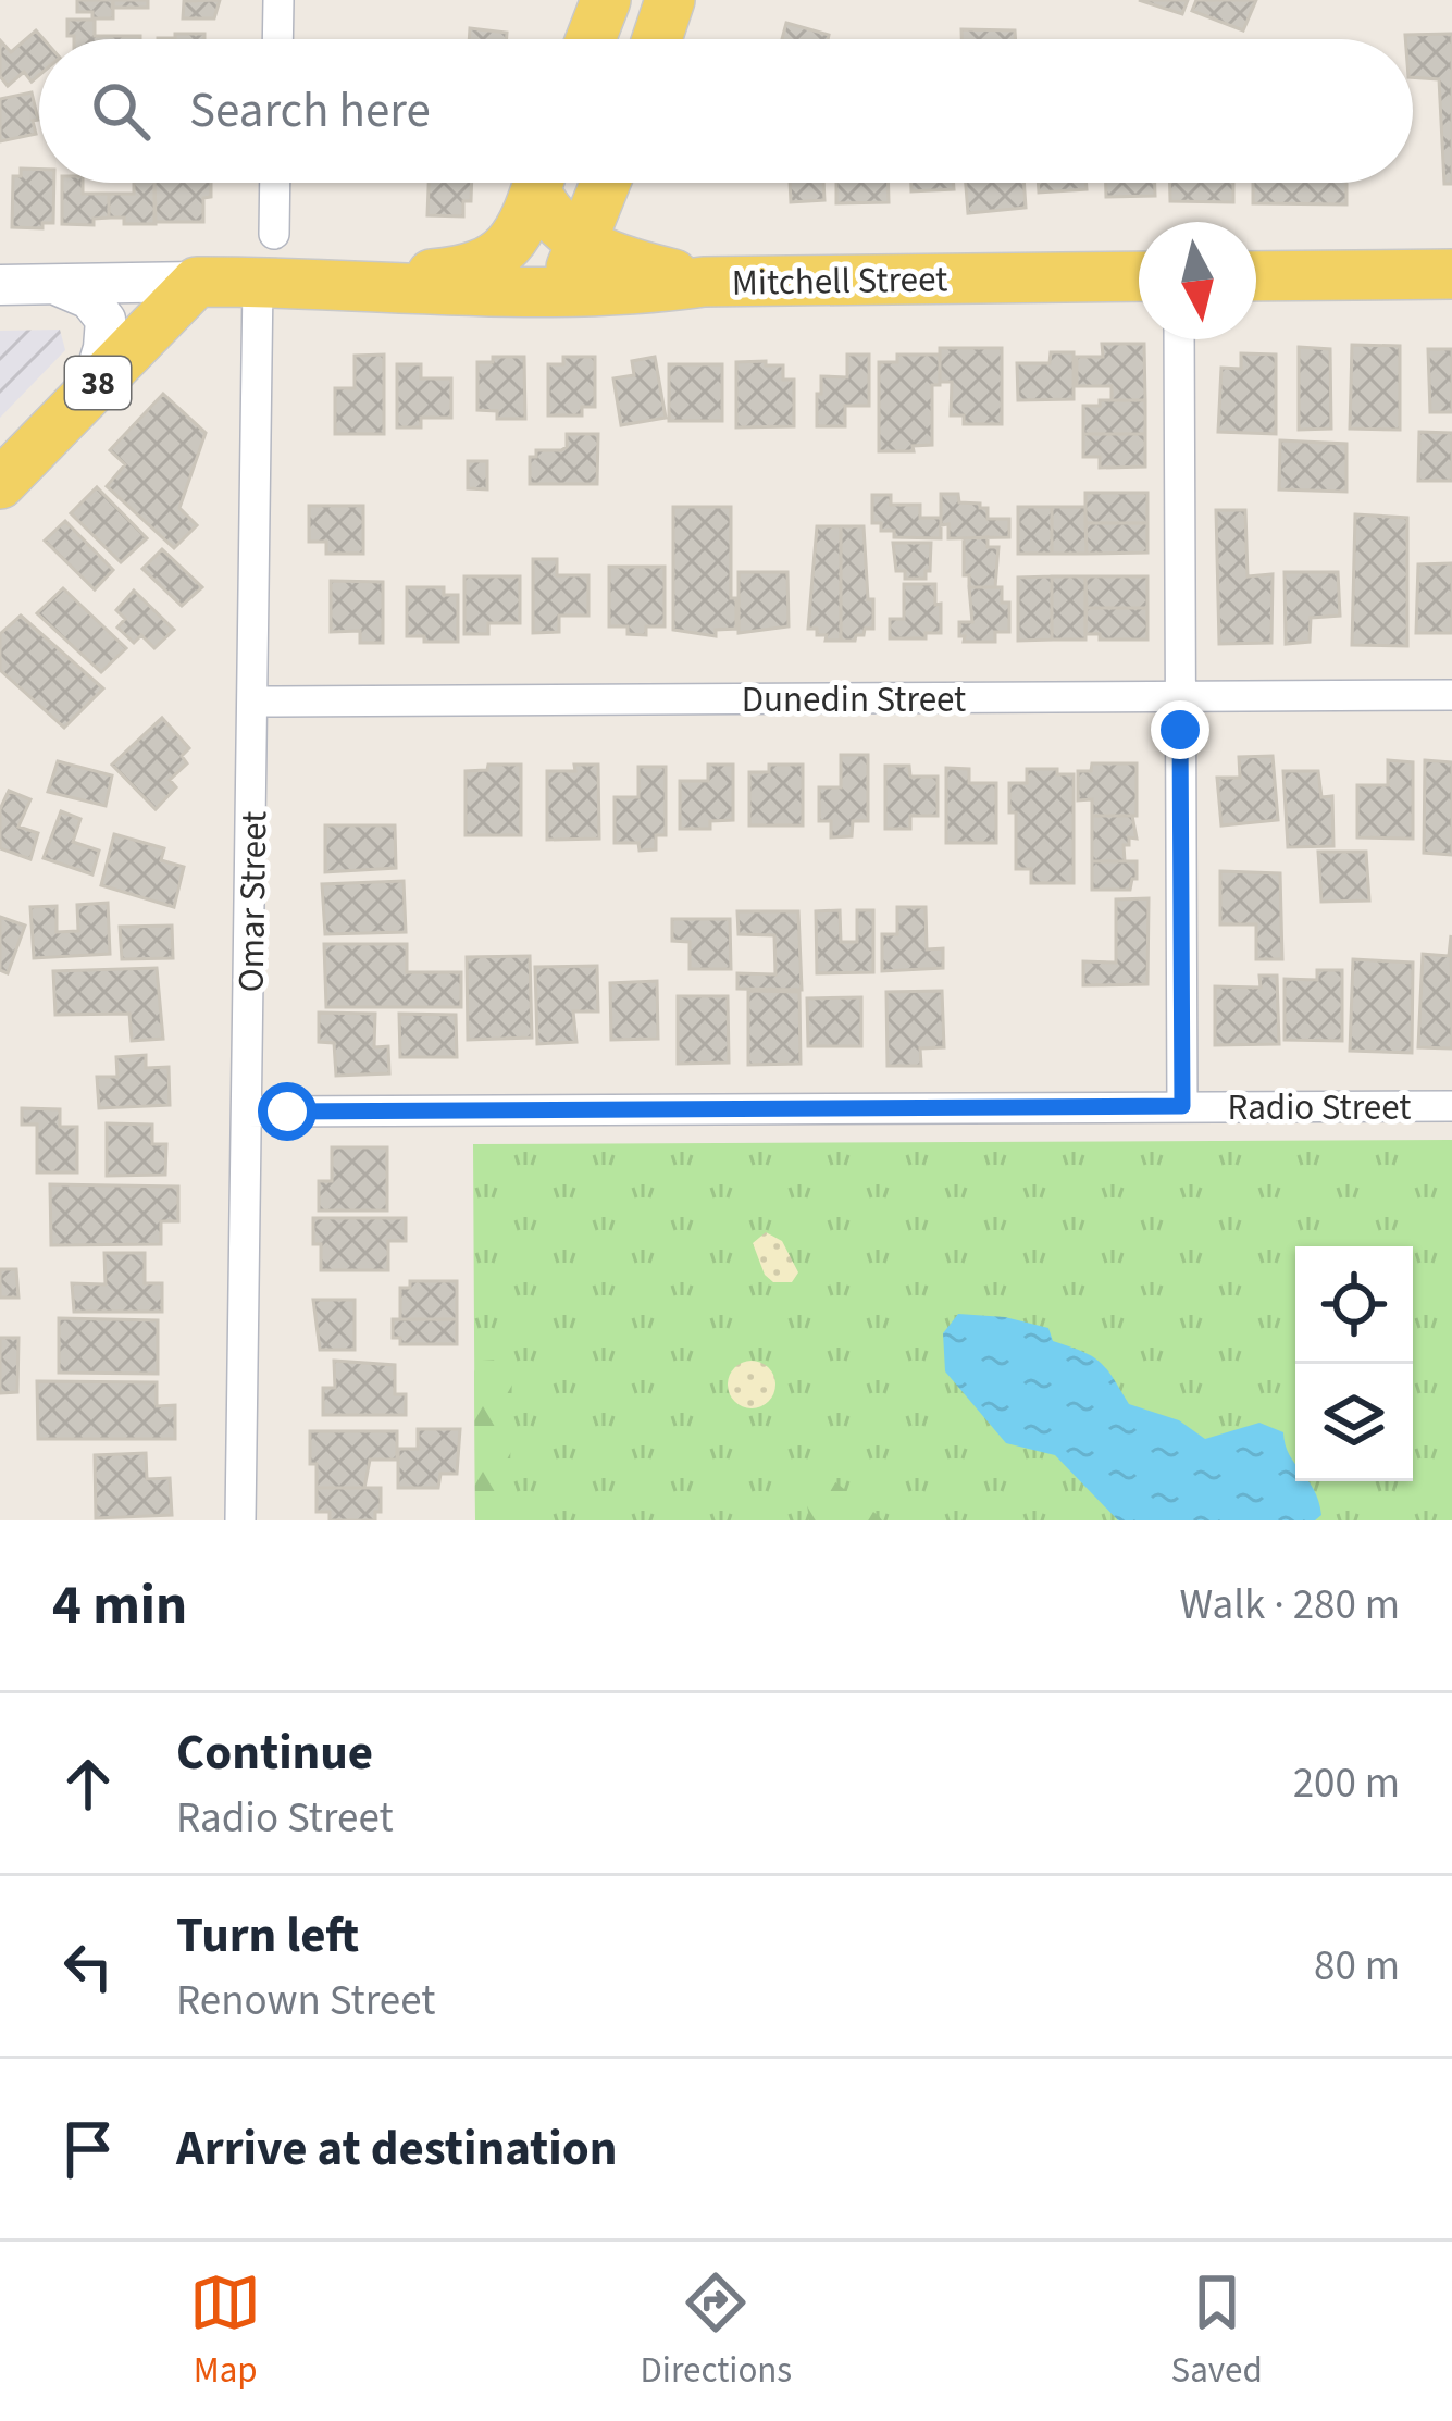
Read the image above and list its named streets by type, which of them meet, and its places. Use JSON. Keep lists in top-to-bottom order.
{
  "streets": {
    "main road": ["Mitchell Street", "38"],
    "street": ["Dunedin Street", "Omar Street", "Radio Street"]
  },
  "crossings": [
    ["Mitchell Street", "38"],
    ["Mitchell Street", "Omar Street"],
    ["Dunedin Street", "Omar Street"],
    ["Omar Street", "Radio Street"]
  ],
  "north": "bottom",
  "page": {
    "search": "Search here",
    "heading": ["4 min", "Walk · 280 m"],
    "list": [
      ["Continue", "Radio Street", "200 m"],
      ["Turn left", "Renown Street", "80 m"],
      "Arrive at destination"
    ],
    "nav": ["Map", "Directions", "Saved"]
  }
}
